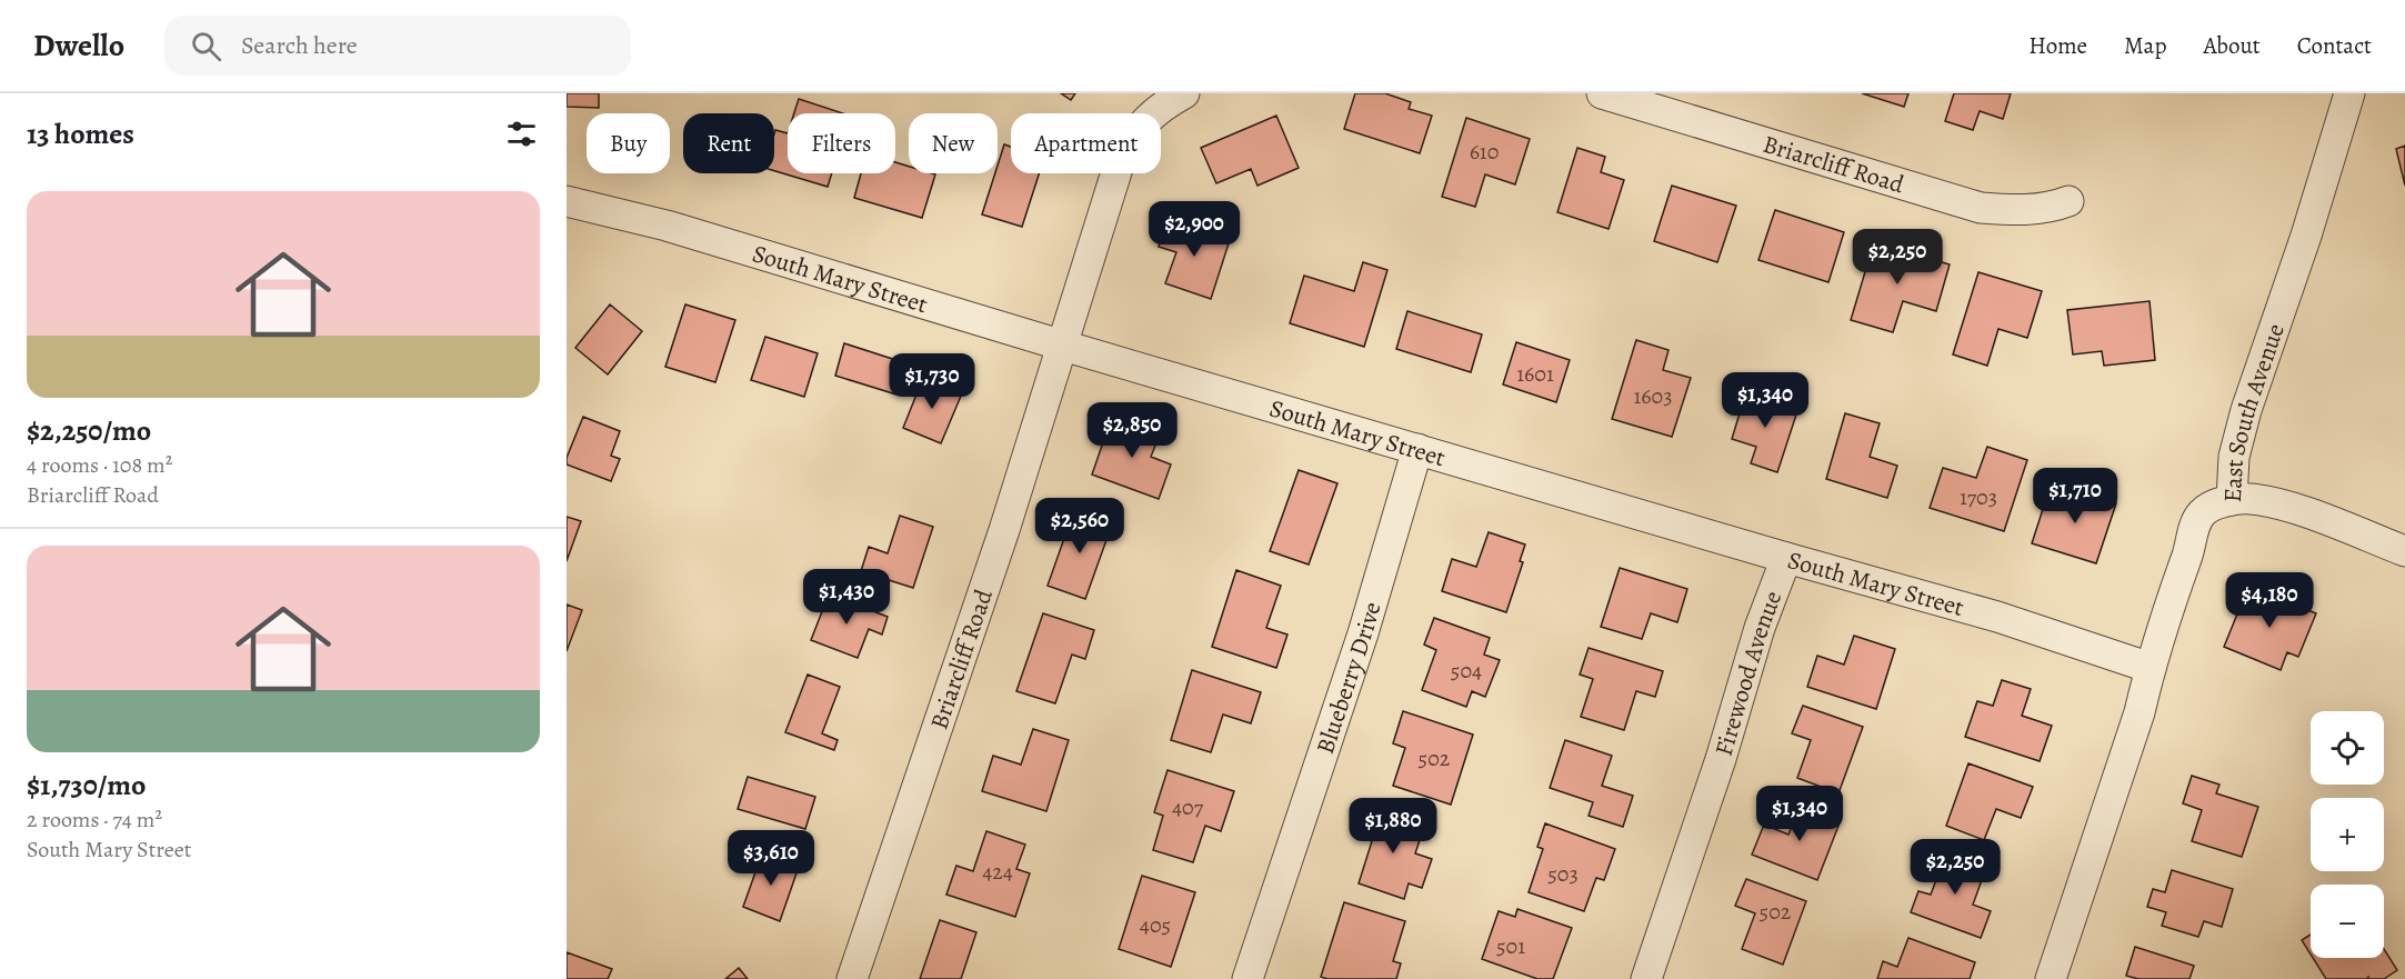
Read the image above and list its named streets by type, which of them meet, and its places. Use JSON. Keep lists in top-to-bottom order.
{
  "streets": {
    "street": [
      "Briarcliff Road",
      "South Mary Street",
      "East South Avenue",
      "Firewood Avenue",
      "Blueberry Drive"
    ]
  },
  "crossings": [
    ["Briarcliff Road", "South Mary Street"],
    ["South Mary Street", "East South Avenue"],
    ["South Mary Street", "Firewood Avenue"],
    ["South Mary Street", "Blueberry Drive"]
  ],
  "house_numbers": [
    "610",
    "1601",
    "1603",
    "1703",
    "504",
    "502",
    "407",
    "424",
    "503",
    "502",
    "405",
    "501"
  ],
  "page": {
    "header": "Dwello",
    "search": "Search here",
    "nav": [
      "Home",
      "Map",
      "About",
      "Contact"
    ],
    "heading": "13 homes",
    "chip": [
      "Buy",
      "Rent",
      "Filters",
      "New",
      "Apartment"
    ],
    "list": [
      {
        "name": "$2,250/mo",
        "note": "4 rooms · 108 m² · Briarcliff Road"
      },
      {
        "name": "$1,730/mo",
        "note": "2 rooms · 74 m² · South Mary Street"
      }
    ],
    "price": [
      "$2,900",
      "$2,250",
      "$1,730",
      "$1,340",
      "$2,850",
      "$1,710",
      "$2,560",
      "$1,430",
      "$4,180",
      "$1,340",
      "$1,880",
      "$3,610",
      "$2,250"
    ],
    "map_buttons": ["+", "−"]
  }
}
